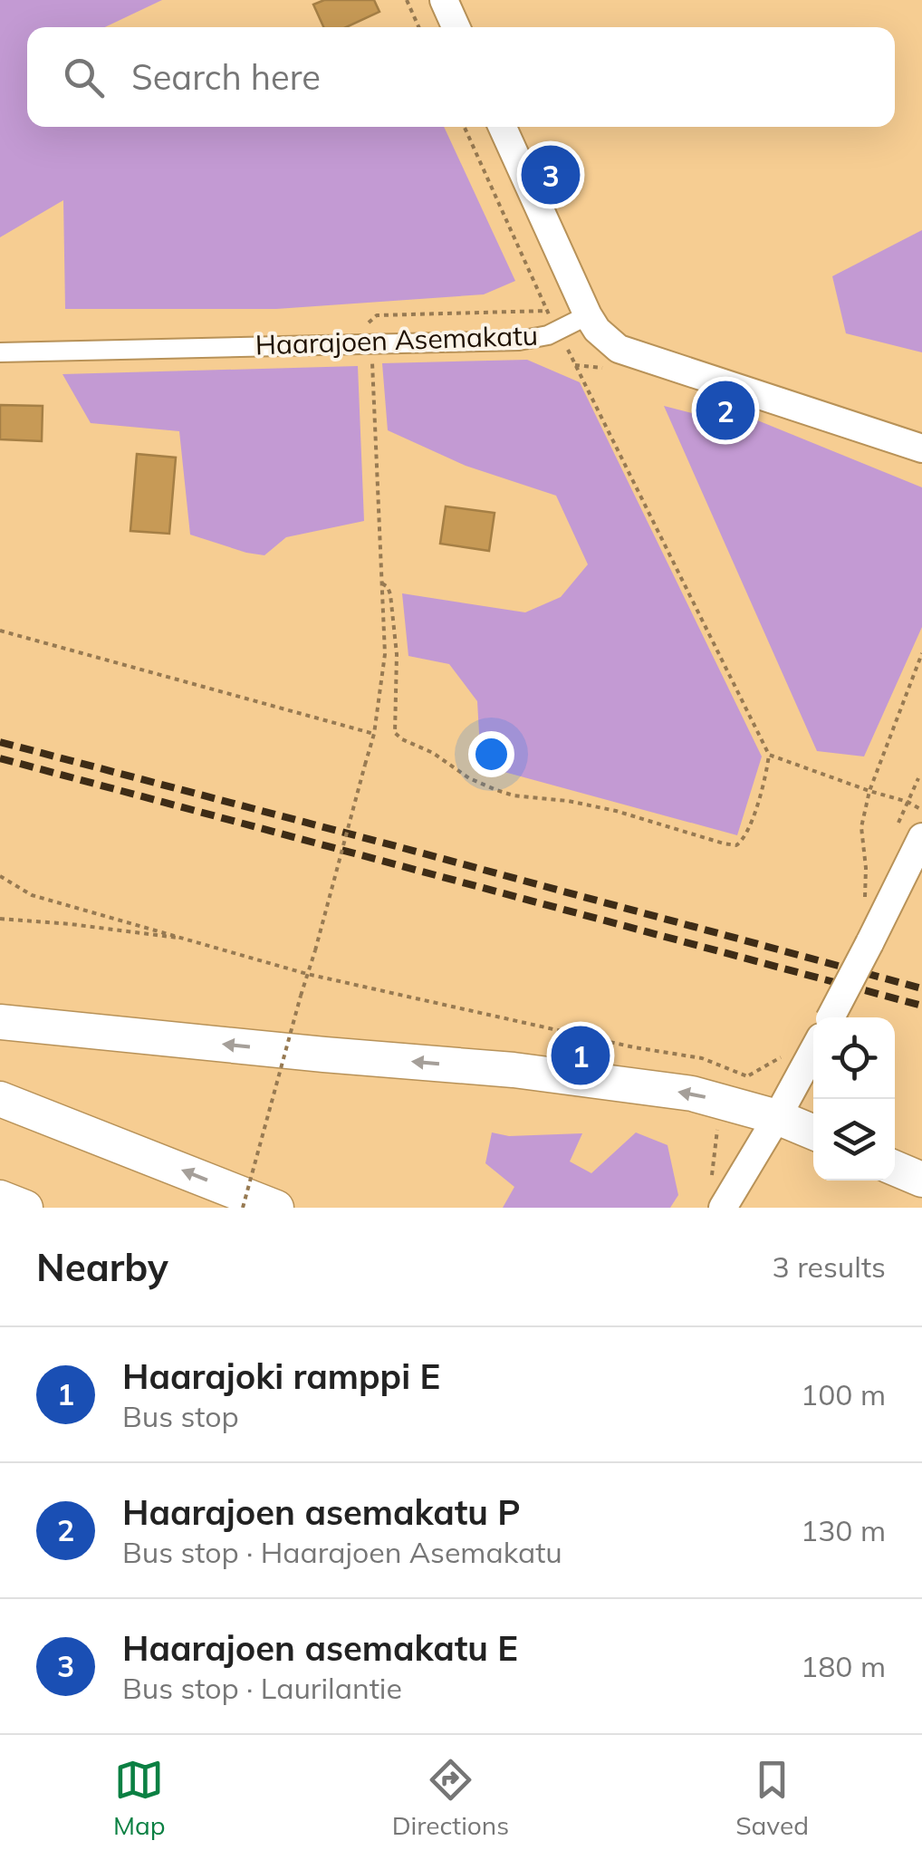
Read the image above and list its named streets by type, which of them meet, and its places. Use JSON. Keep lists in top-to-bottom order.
{
  "streets": {
    "street": ["Haarajoen Asemakatu"]
  },
  "page": {
    "search": "Search here",
    "pins": ["3", "2", "1"],
    "heading": ["Nearby", "3 results"],
    "list": [
      {
        "mark": "1",
        "name": "Haarajoki ramppi E",
        "note": "Bus stop",
        "value": "100 m"
      },
      {
        "mark": "2",
        "name": "Haarajoen asemakatu P",
        "note": "Bus stop · Haarajoen Asemakatu",
        "value": "130 m"
      },
      {
        "mark": "3",
        "name": "Haarajoen asemakatu E",
        "note": "Bus stop · Laurilantie",
        "value": "180 m"
      }
    ],
    "nav": ["Map", "Directions", "Saved"]
  }
}
